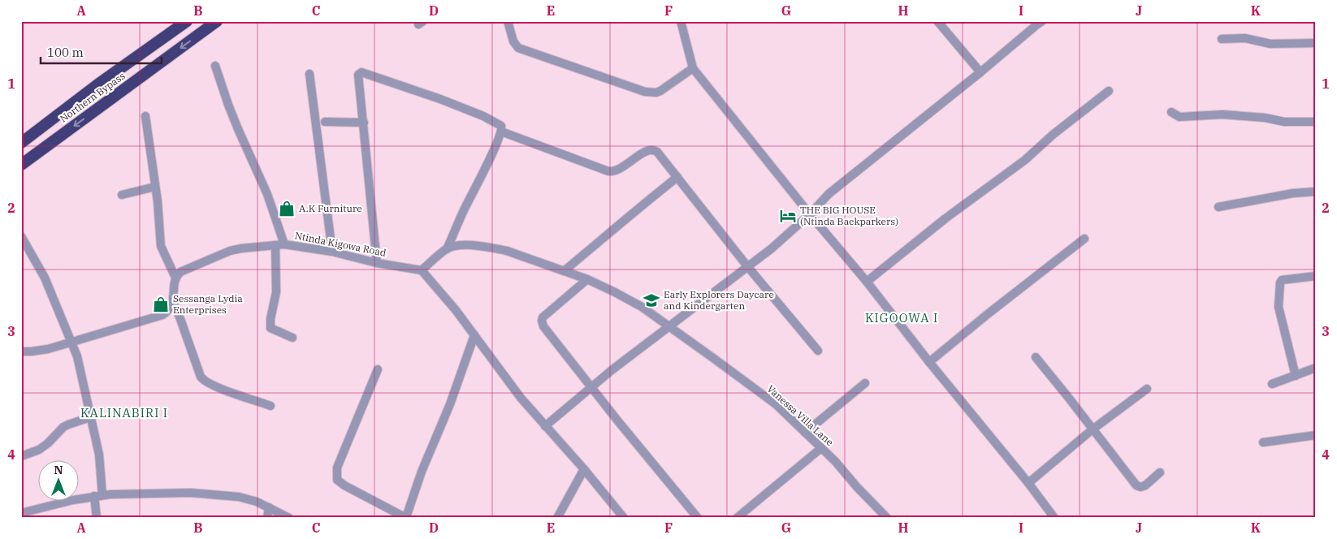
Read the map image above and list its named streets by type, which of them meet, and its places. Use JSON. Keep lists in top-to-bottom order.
{
  "streets": {
    "highway": ["Northern Bypass"],
    "street": ["Ntinda Kigowa Road", "Vanessa Villa Lane"]
  },
  "districts": ["KIGOOWA I", "KALINABIRI I"],
  "places": {
    "shop": ["A.K Furniture", "Sessanga Lydia Enterprises"],
    "hotel": ["THE BIG HOUSE (Ntinda Backparkers)"],
    "school or university": ["Early Explorers Daycare and Kindergarten"]
  },
  "scale_bar": "100 m",
  "north": "top",
  "grid": {
    "columns": [
      "A",
      "B",
      "C",
      "D",
      "E",
      "F",
      "G",
      "H",
      "I",
      "J",
      "K"
    ],
    "rows": [
      "1",
      "2",
      "3",
      "4"
    ]
  }
}
